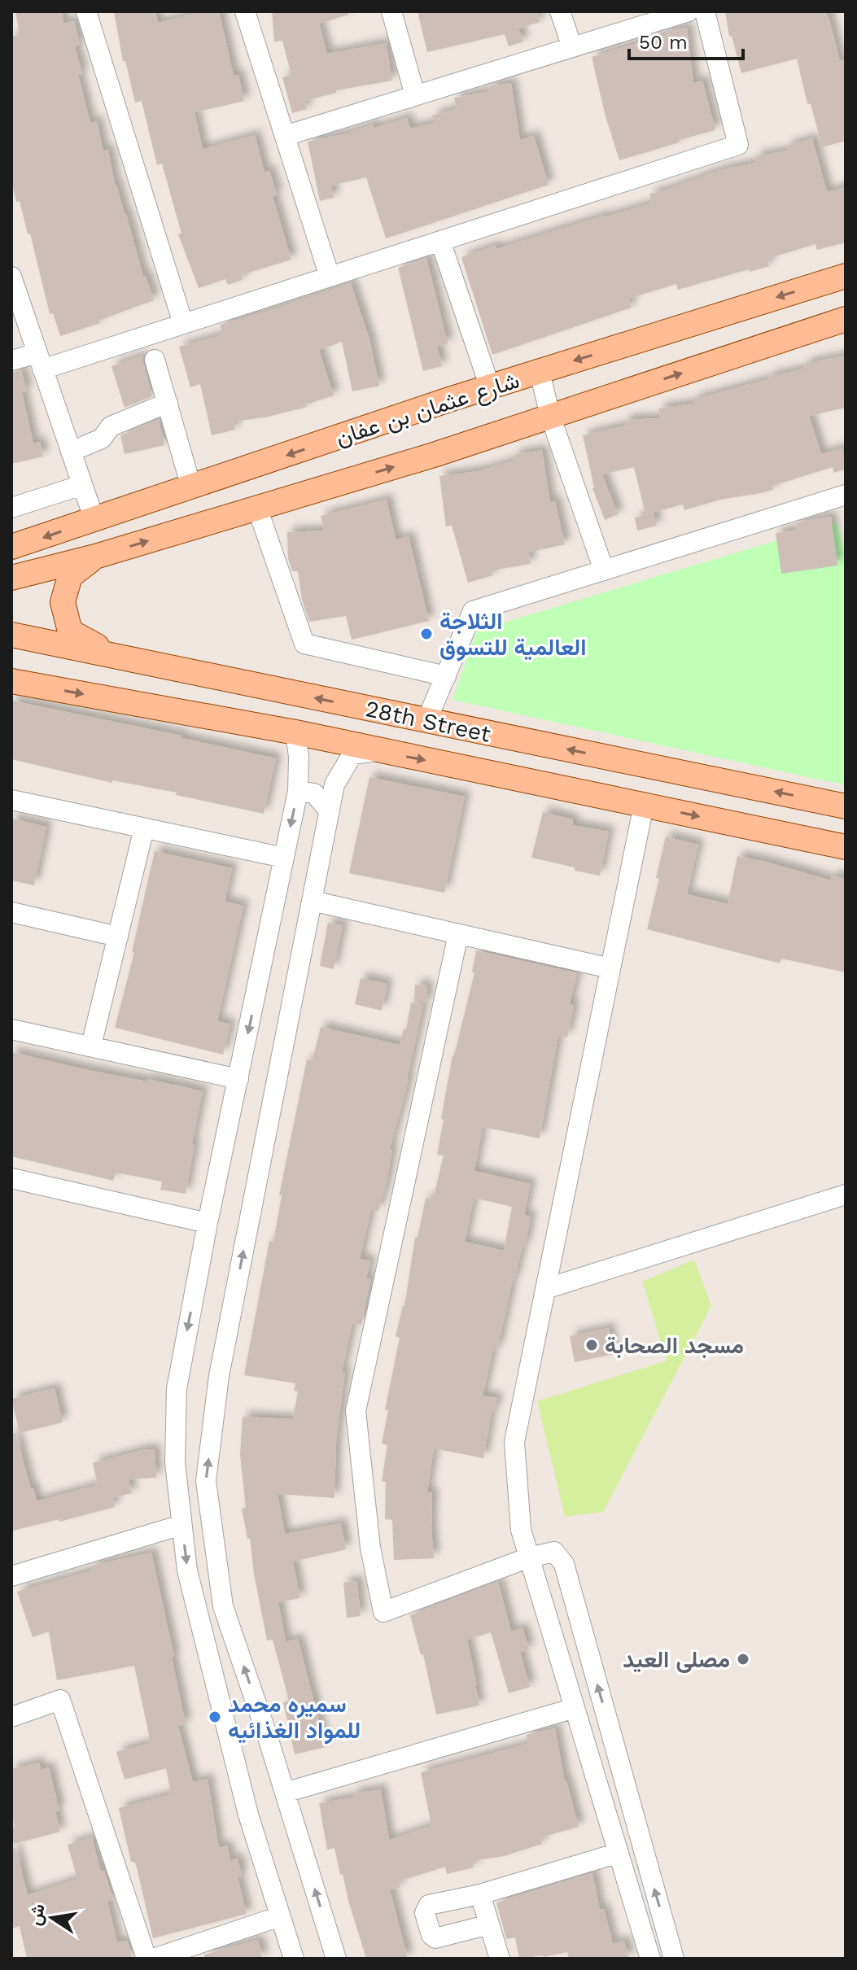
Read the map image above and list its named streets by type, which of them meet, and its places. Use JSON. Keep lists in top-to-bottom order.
{
  "streets": {
    "main road": ["شارع عثمان بن عفان", "28th Street"]
  },
  "places": [
    "الثلاجة العالمية للتسوق",
    "مسجد الصحابة",
    "مصلى العيد",
    "سميره محمد للمواد الغذائيه"
  ],
  "scale_bar": "50 m",
  "north": "left"
}
